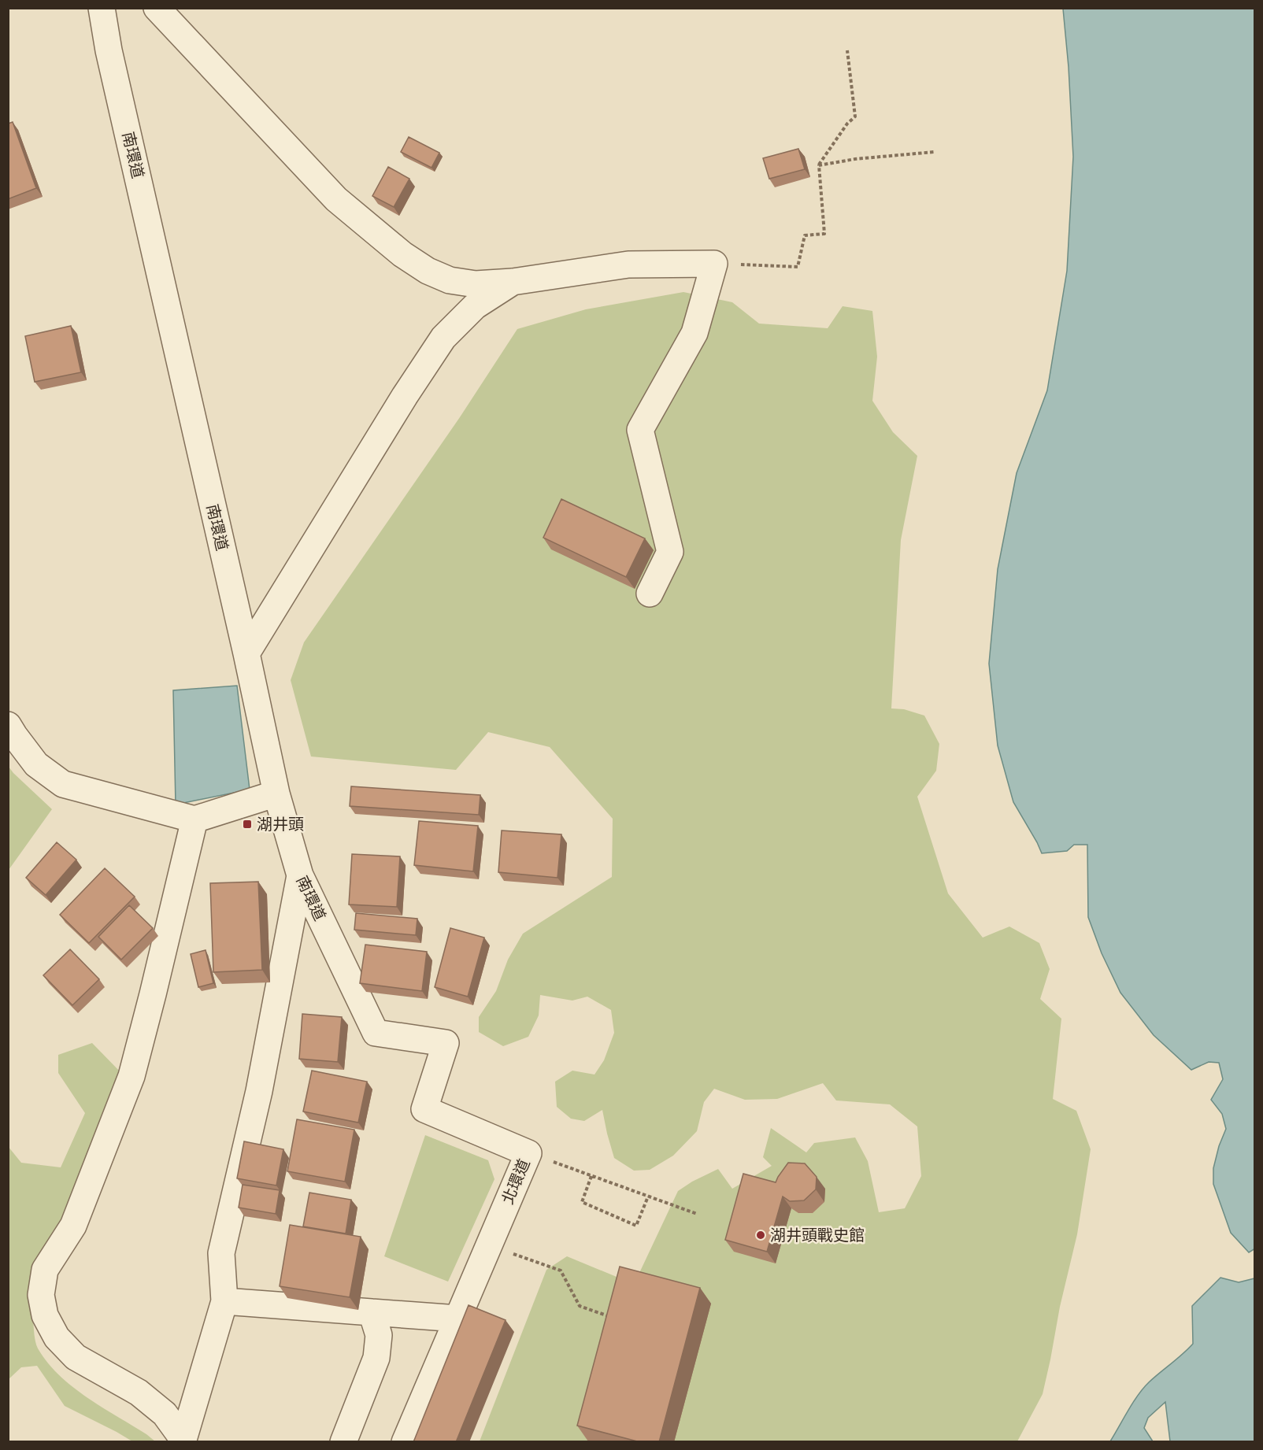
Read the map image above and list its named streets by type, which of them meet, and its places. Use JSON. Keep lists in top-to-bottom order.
{
  "streets": {
    "street": ["南環道", "北環道"]
  },
  "crossings": [
    ["南環道", "北環道"]
  ],
  "places": {
    "transit": ["湖井頭"],
    "other": ["湖井頭戰史館"]
  }
}
